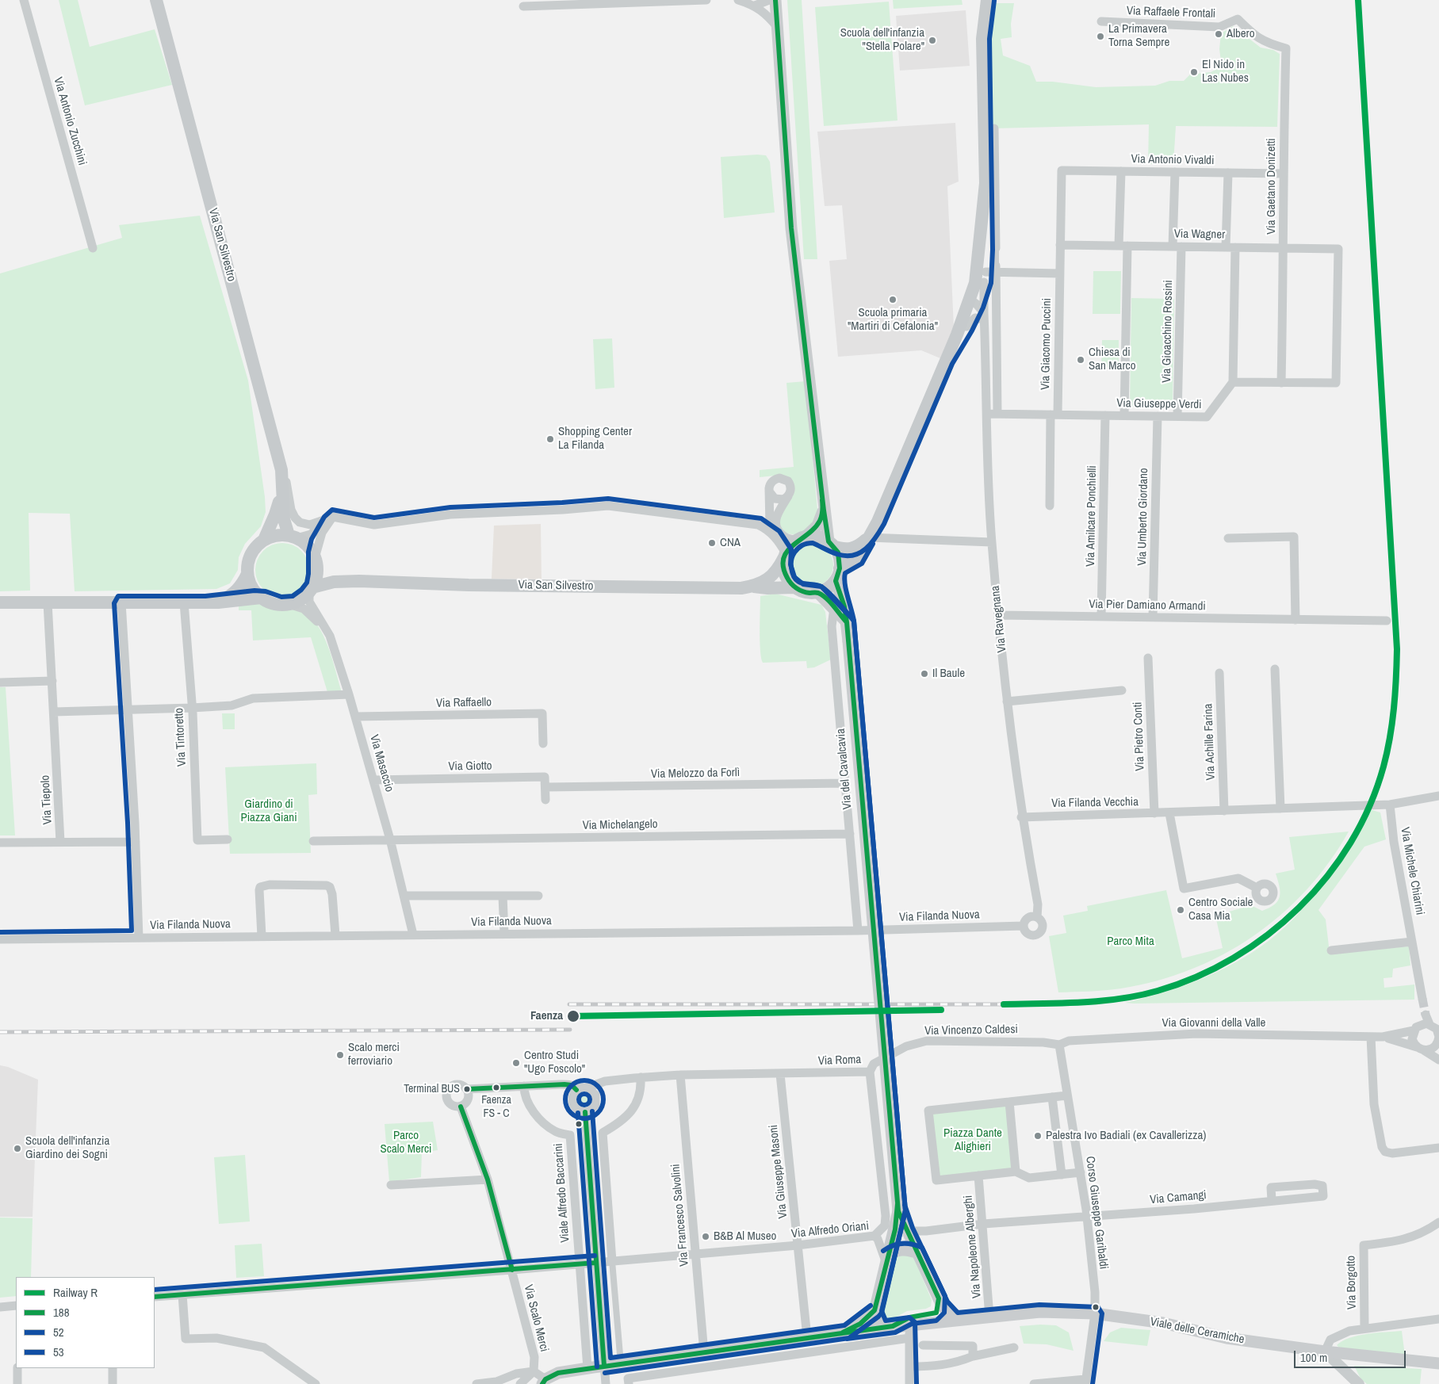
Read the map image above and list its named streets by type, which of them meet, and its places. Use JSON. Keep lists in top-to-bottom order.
{
  "streets": {
    "main road": [
      "Via San Silvestro",
      "Via Ravegnana",
      "Via del Cavalcavia",
      "Viale delle Ceramiche"
    ],
    "street": [
      "Via Raffaele Frontali",
      "Via Antonio Zucchini",
      "Via Antonio Vivaldi",
      "Via Gaetano Donizetti",
      "Via Wagner",
      "Via Gioacchino Rossini",
      "Via Giacomo Puccini",
      "Via Giuseppe Verdi",
      "Via Amilcare Ponchielli",
      "Via Umberto Giordano",
      "Via Pier Damiano Armandi",
      "Via Raffaello",
      "Via Pietro Conti",
      "Via Tintoretto",
      "Via Achille Farina",
      "Via Masaccio",
      "Via Giotto",
      "Via Melozzo da Forlì",
      "Via Tiepolo",
      "Via Filanda Vecchia",
      "Via Michelangelo",
      "Via Michele Chiarini",
      "Via Filanda Nuova",
      "Via Giovanni della Valle",
      "Via Vincenzo Caldesi",
      "Via Roma",
      "Via Giuseppe Masoni",
      "Viale Alfredo Baccarini",
      "Via Camangi",
      "Corso Giuseppe Garibaldi",
      "Via Francesco Salvolini",
      "Via Alfredo Oriani",
      "Via Napoleone Alberghi",
      "Via Borgotto",
      "Via Scalo Merci"
    ]
  },
  "crossings": [
    ["Via Raffaele Frontali", "Via Gaetano Donizetti"],
    ["Via Antonio Vivaldi", "Via Gaetano Donizetti"],
    ["Via Antonio Vivaldi", "Via Gioacchino Rossini"],
    ["Via Antonio Vivaldi", "Via Giacomo Puccini"],
    ["Via Gaetano Donizetti", "Via Wagner"],
    ["Via Wagner", "Via Gioacchino Rossini"],
    ["Via Wagner", "Via Giacomo Puccini"],
    ["Via San Silvestro", "Via Masaccio"],
    ["Via San Silvestro", "Via del Cavalcavia"],
    ["Via Gioacchino Rossini", "Via Giuseppe Verdi"],
    ["Via Giacomo Puccini", "Via Giuseppe Verdi"],
    ["Via Giuseppe Verdi", "Via Amilcare Ponchielli"],
    ["Via Giuseppe Verdi", "Via Umberto Giordano"],
    ["Via Giuseppe Verdi", "Via Ravegnana"],
    ["Via Amilcare Ponchielli", "Via Pier Damiano Armandi"],
    ["Via Umberto Giordano", "Via Pier Damiano Armandi"],
    ["Via Pier Damiano Armandi", "Via Ravegnana"],
    ["Via Ravegnana", "Via Filanda Vecchia"],
    ["Via Ravegnana", "Via Filanda Nuova"],
    ["Via Raffaello", "Via Masaccio"],
    ["Via Pietro Conti", "Via Filanda Vecchia"],
    ["Via Achille Farina", "Via Filanda Vecchia"],
    ["Via Masaccio", "Via Giotto"],
    ["Via Masaccio", "Via Michelangelo"],
    ["Via Masaccio", "Via Filanda Nuova"],
    ["Via Giotto", "Via Melozzo da Forlì"],
    ["Via del Cavalcavia", "Via Melozzo da Forlì"],
    ["Via del Cavalcavia", "Via Michelangelo"],
    ["Via del Cavalcavia", "Via Filanda Nuova"],
    ["Via del Cavalcavia", "Via Alfredo Oriani"],
    ["Via del Cavalcavia", "Viale delle Ceramiche"],
    ["Via Filanda Vecchia", "Via Michele Chiarini"],
    ["Via Giovanni della Valle", "Via Vincenzo Caldesi"],
    ["Via Giovanni della Valle", "Corso Giuseppe Garibaldi"],
    ["Via Vincenzo Caldesi", "Via Roma"],
    ["Via Vincenzo Caldesi", "Corso Giuseppe Garibaldi"],
    ["Via Roma", "Via Giuseppe Masoni"],
    ["Via Roma", "Via Francesco Salvolini"],
    ["Via Roma", "Via Alfredo Oriani"],
    ["Via Giuseppe Masoni", "Via Alfredo Oriani"],
    ["Via Giuseppe Masoni", "Viale delle Ceramiche"],
    ["Viale Alfredo Baccarini", "Via Alfredo Oriani"],
    ["Viale Alfredo Baccarini", "Viale delle Ceramiche"],
    ["Via Camangi", "Corso Giuseppe Garibaldi"],
    ["Corso Giuseppe Garibaldi", "Viale delle Ceramiche"],
    ["Via Francesco Salvolini", "Via Alfredo Oriani"],
    ["Via Francesco Salvolini", "Viale delle Ceramiche"],
    ["Via Alfredo Oriani", "Via Scalo Merci"],
    ["Via Napoleone Alberghi", "Viale delle Ceramiche"]
  ],
  "parks": [
    "Giardino di Piazza Giani",
    "Parco Mita",
    "Piazza Dante Alighieri",
    "Parco Scalo Merci"
  ],
  "places": [
    "Albero",
    "La Primavera Torna Sempre",
    "Scuola dell'infanzia \"Stella Polare\"",
    "El Nido in Las Nubes",
    "Scuola primaria \"Martiri di Cefalonia\"",
    "Chiesa di San Marco",
    "Shopping Center La Filanda",
    "CNA",
    "Il Baule",
    "Centro Sociale Casa Mia",
    "Faenza",
    "Scalo merci ferroviario",
    "Centro Studi \"Ugo Foscolo\"",
    "Faenza FS - C",
    "Terminal BUS",
    "Palestra Ivo Badiali (ex Cavallerizza)",
    "Scuola dell'infanzia Giardino dei Sogni",
    "B&B Al Museo"
  ],
  "lines": [
    "rail line R",
    "transit line 188",
    "transit line 52",
    "transit line 53"
  ],
  "legend": [
    "Railway R",
    "188",
    "52",
    "53"
  ],
  "scale_bar": "100 m"
}
